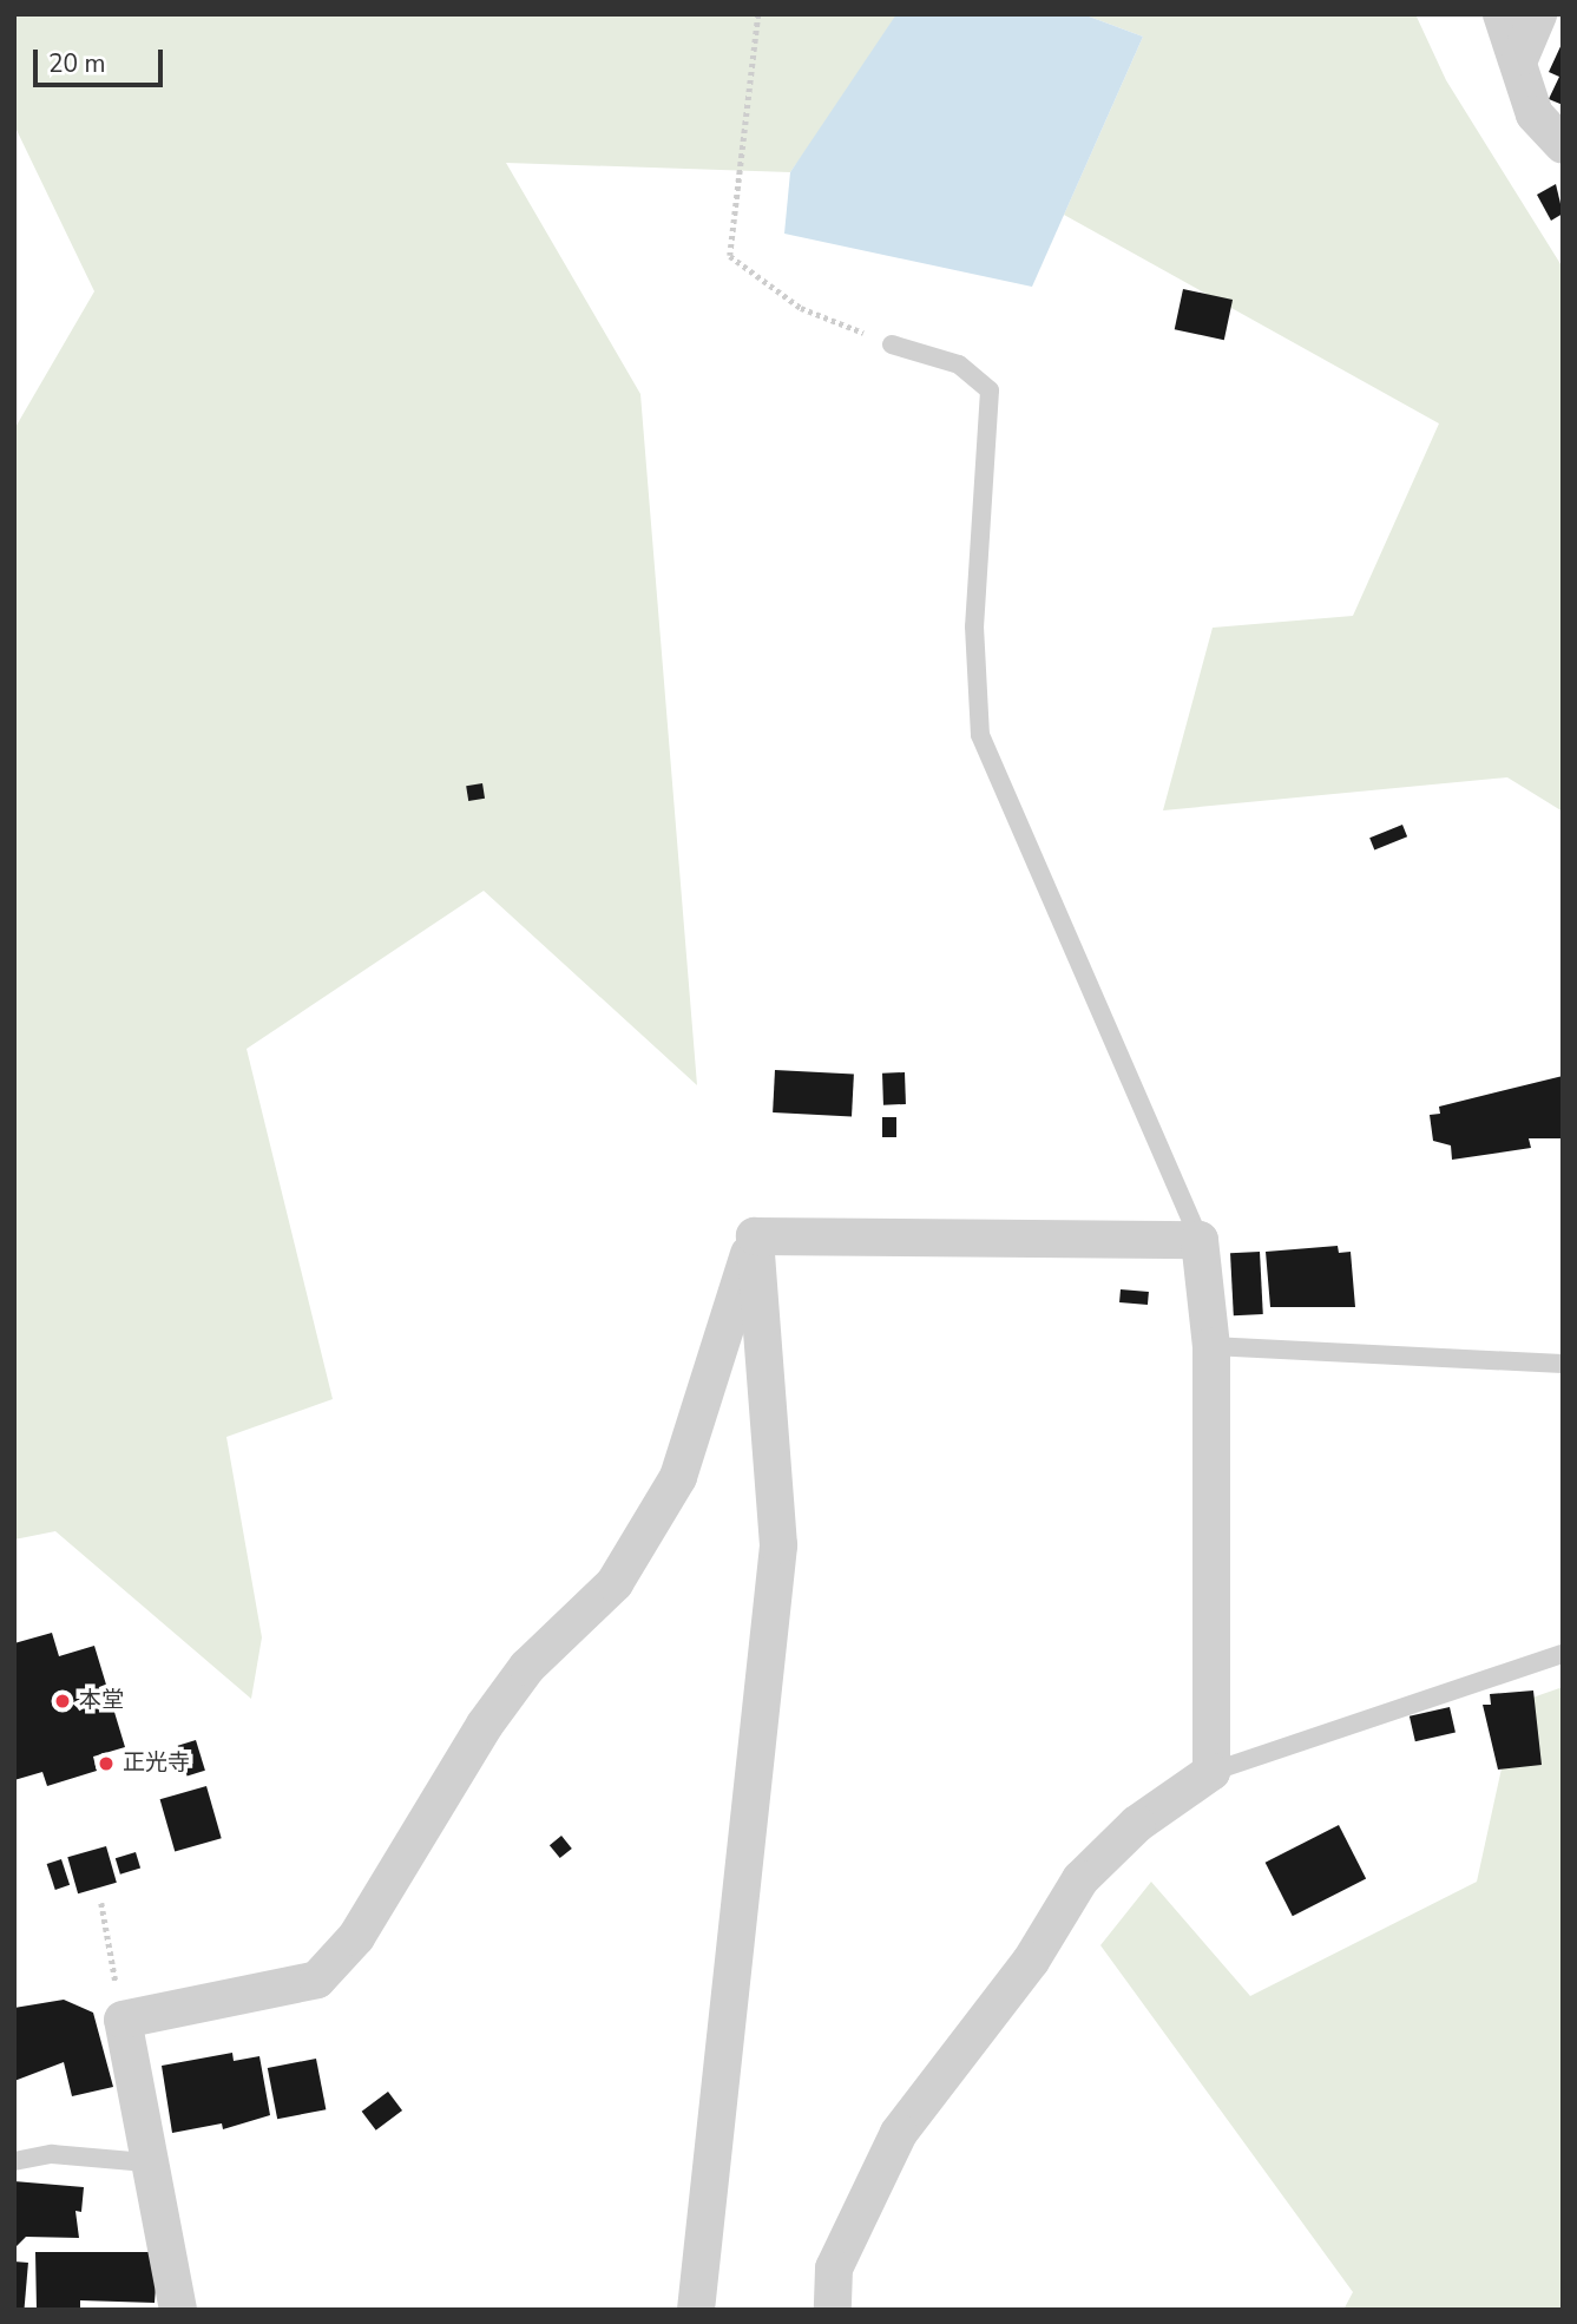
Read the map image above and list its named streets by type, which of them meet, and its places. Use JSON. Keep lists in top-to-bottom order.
{
  "places": ["本堂", "正光寺"],
  "scale_bar": "20 m"
}
